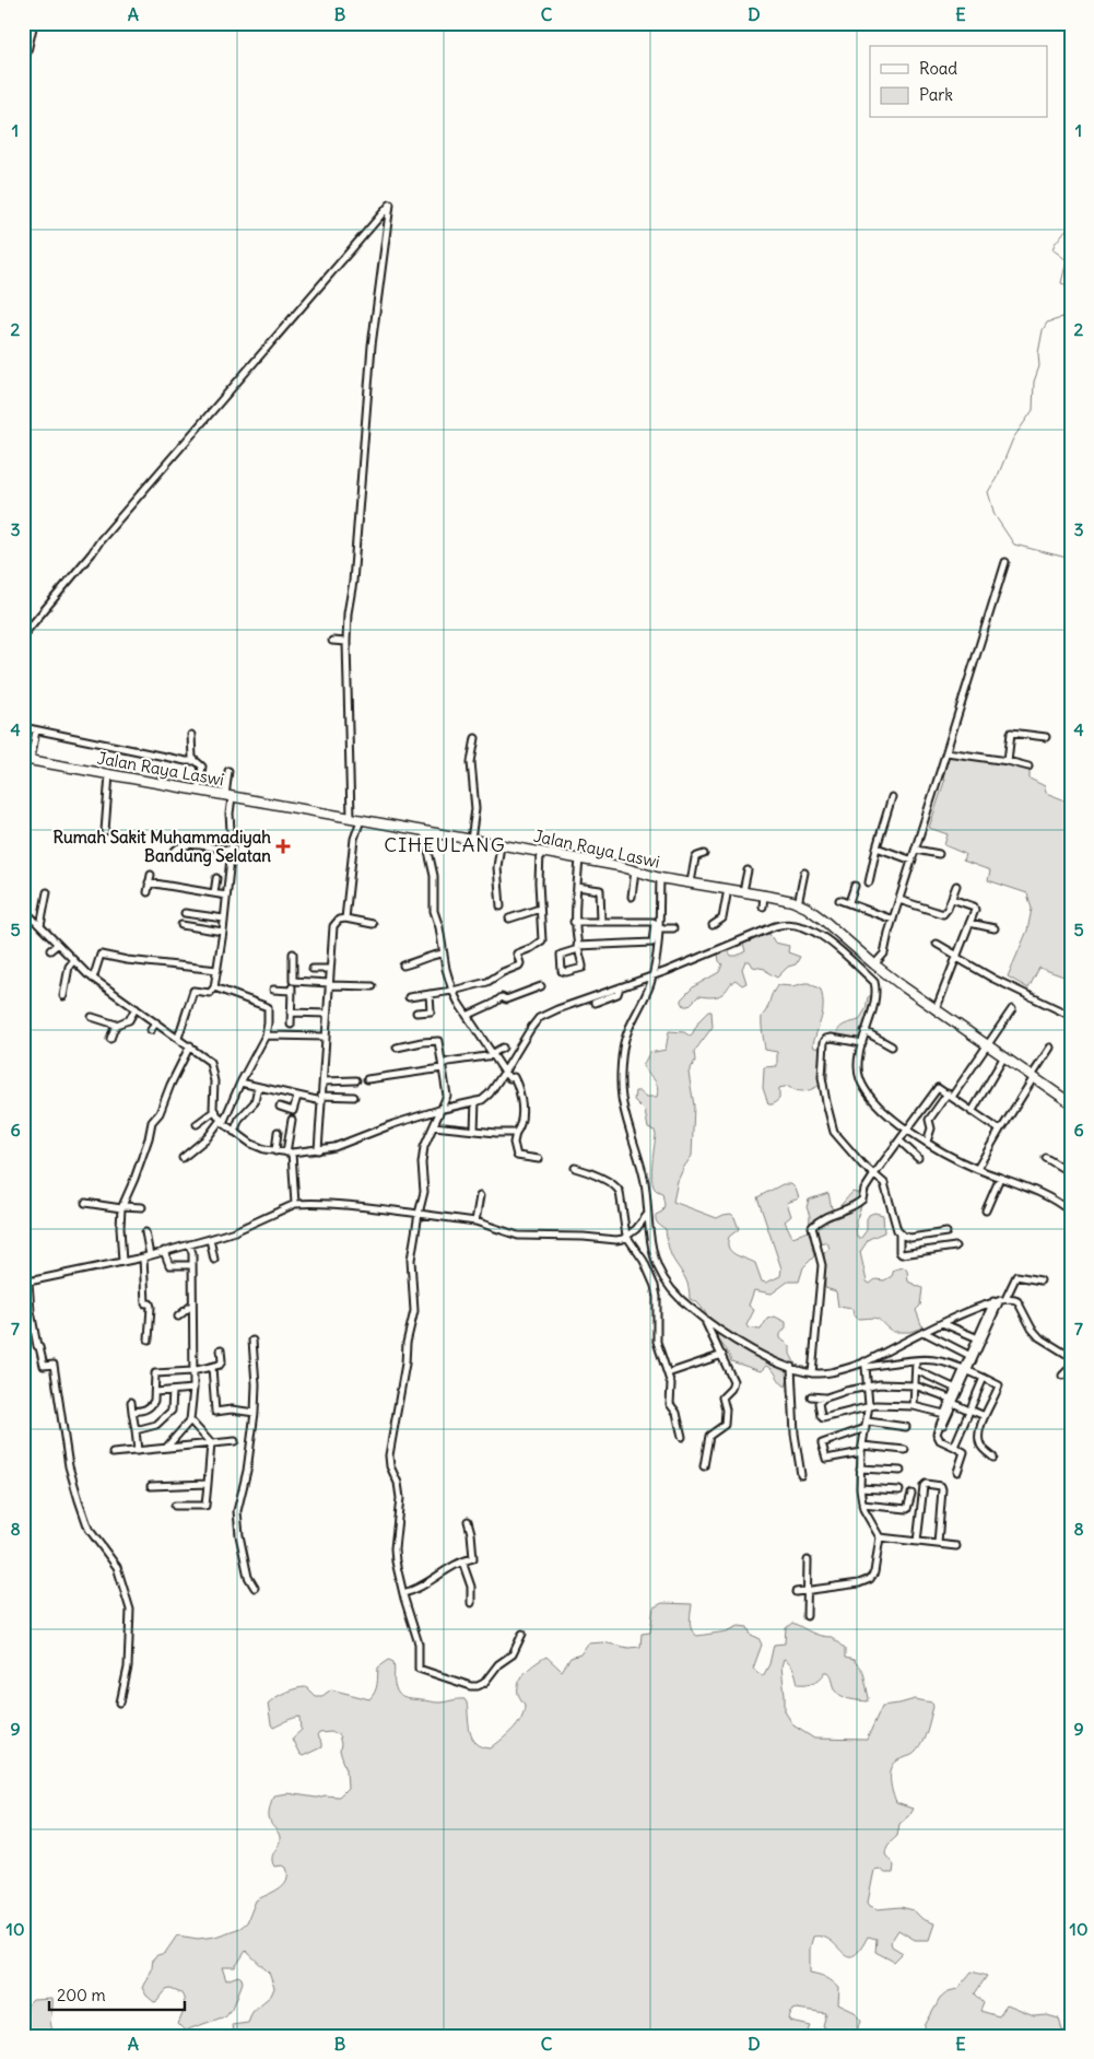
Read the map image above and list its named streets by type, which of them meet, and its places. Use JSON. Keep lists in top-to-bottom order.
{
  "streets": {
    "main road": ["Jalan Raya Laswi"]
  },
  "districts": ["CIHEULANG"],
  "places": {
    "health": ["Rumah Sakit Muhammadiyah Bandung Selatan"]
  },
  "legend": ["Road", "Park"],
  "scale_bar": "200 m",
  "grid": {
    "columns": [
      "A",
      "B",
      "C",
      "D",
      "E"
    ],
    "rows": [
      "1",
      "2",
      "3",
      "4",
      "5",
      "6",
      "7",
      "8",
      "9",
      "10"
    ]
  }
}
